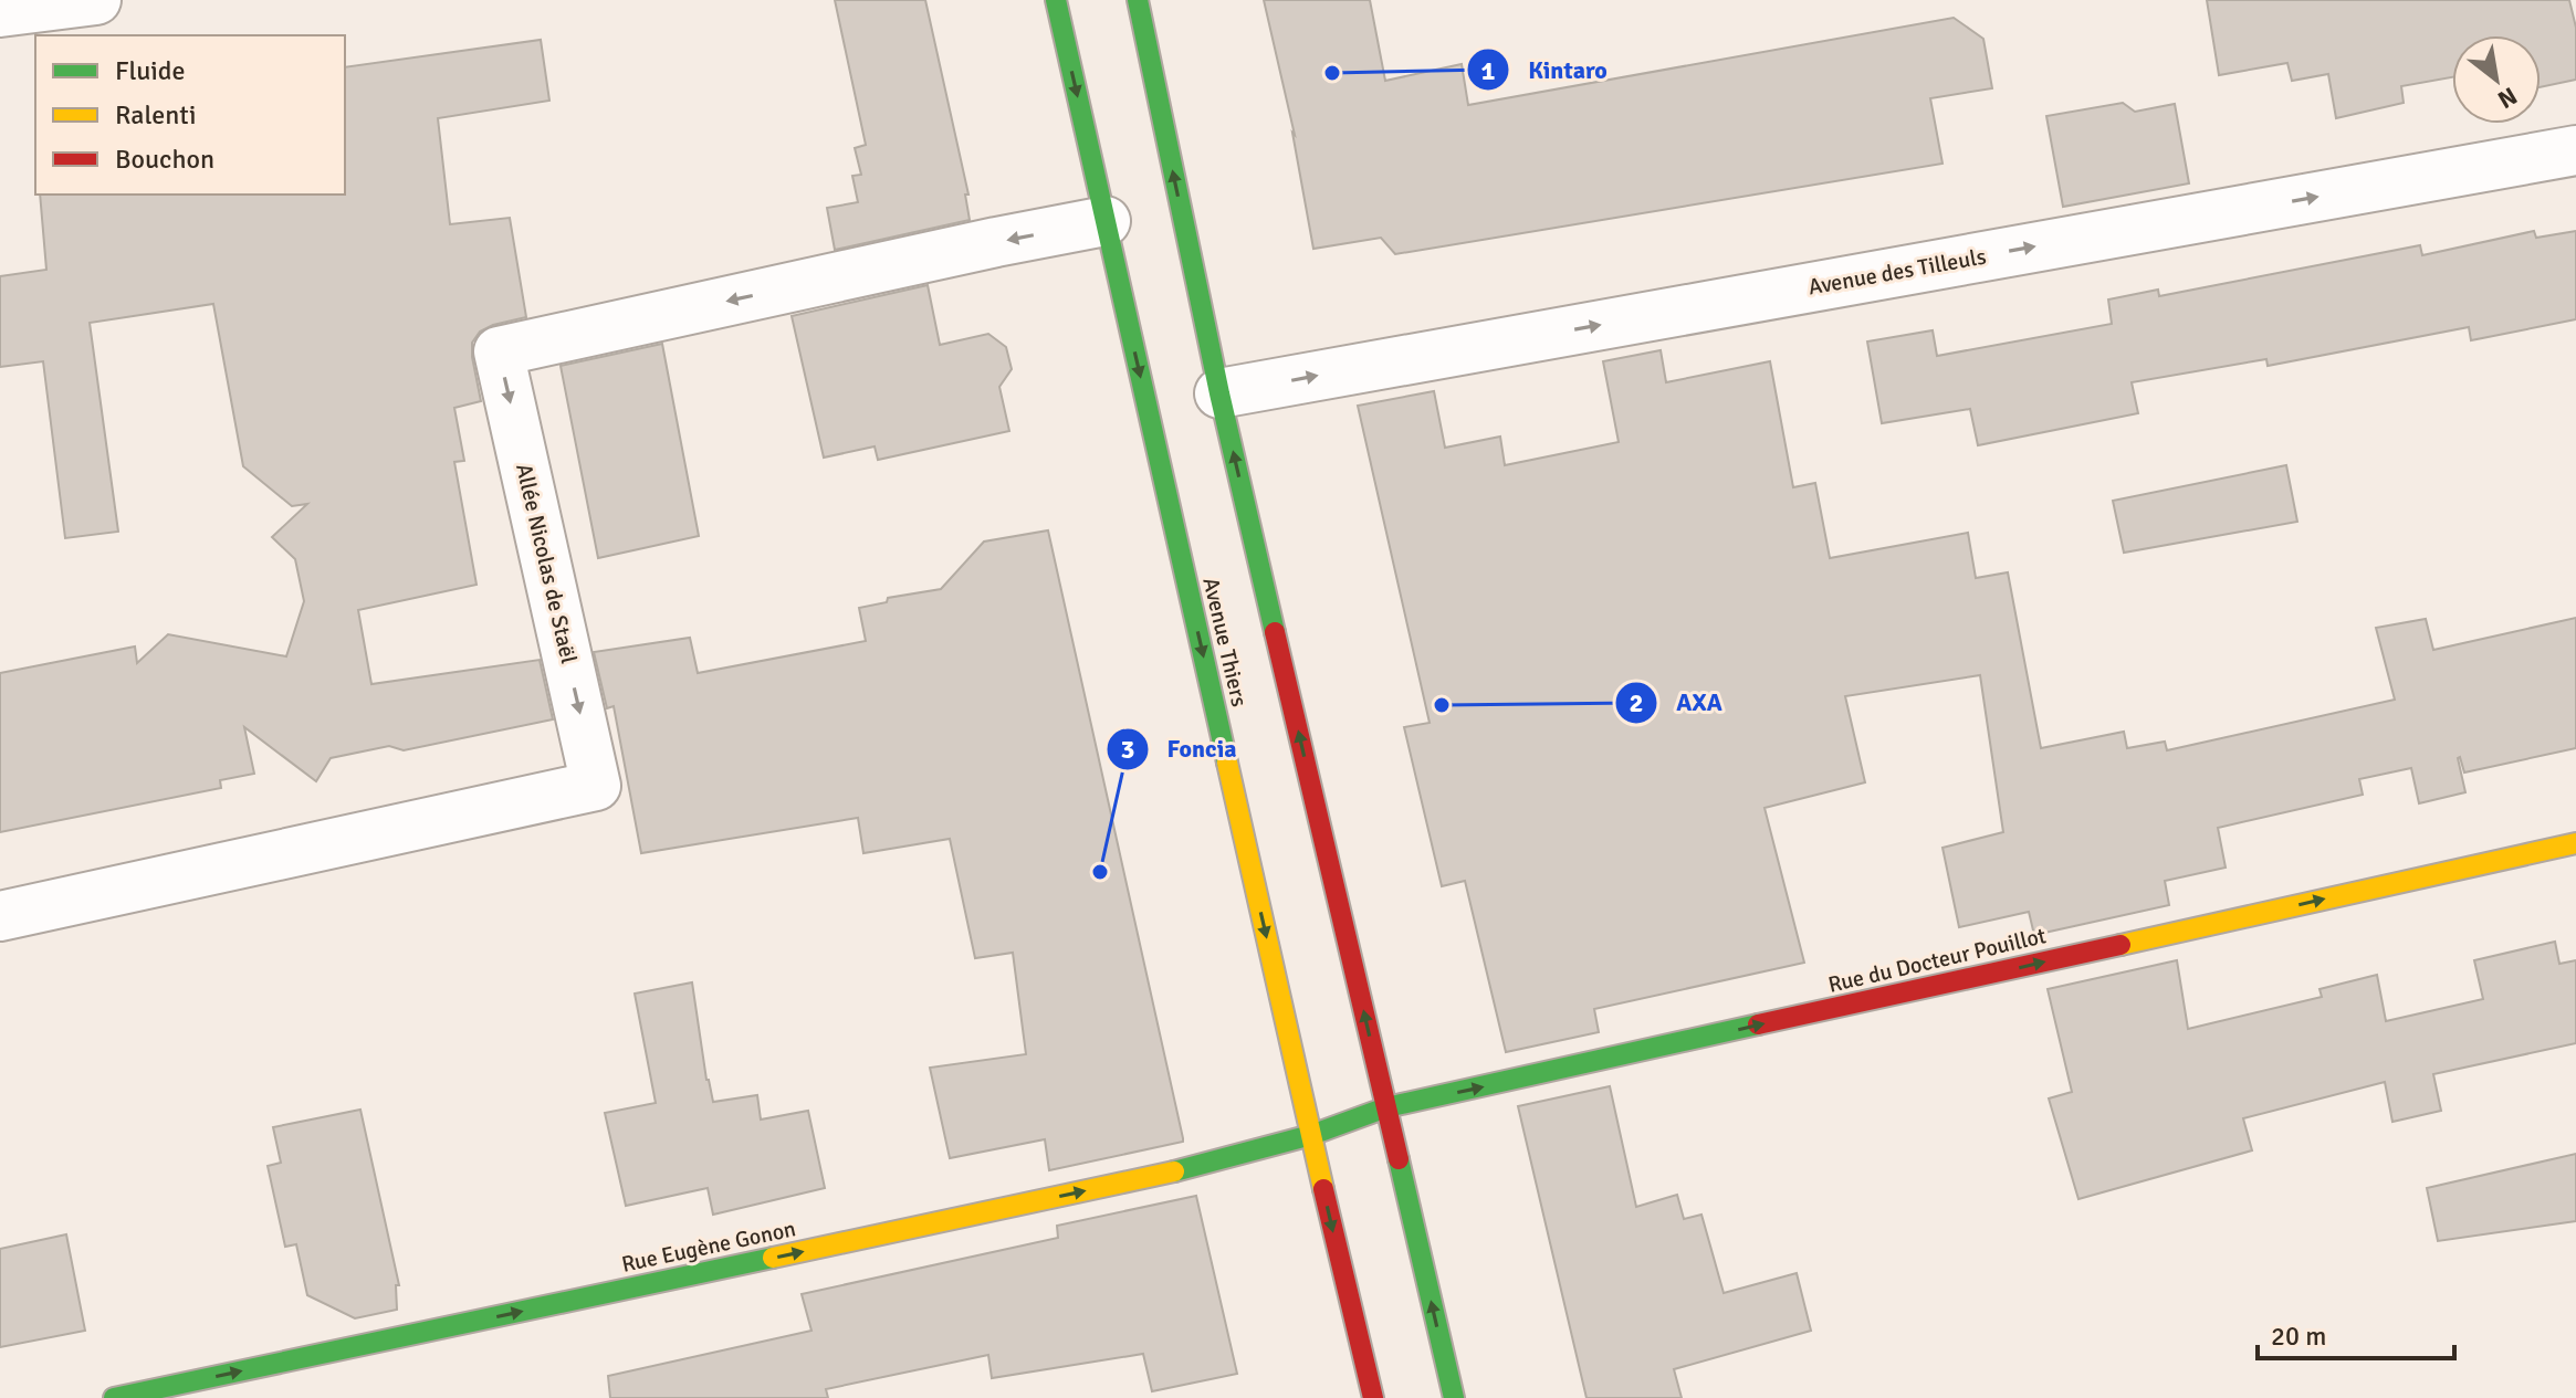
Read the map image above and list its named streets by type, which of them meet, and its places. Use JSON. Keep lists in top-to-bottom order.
{
  "streets": {
    "main road": ["Avenue Thiers", "Rue du Docteur Pouillot", "Rue Eugène Gonon"],
    "street": ["Avenue des Tilleuls", "Allée Nicolas de Staël"]
  },
  "crossings": [
    ["Allée Nicolas de Staël", "Avenue Thiers"],
    ["Avenue Thiers", "Rue du Docteur Pouillot"],
    ["Avenue Thiers", "Rue Eugène Gonon"],
    ["Rue du Docteur Pouillot", "Rue Eugène Gonon"]
  ],
  "one_way": ["Avenue des Tilleuls", "Rue du Docteur Pouillot", "Rue Eugène Gonon"],
  "places": ["Kintaro", "AXA", "Foncia"],
  "legend": ["Fluide", "Ralenti", "Bouchon"],
  "scale_bar": "20 m",
  "north": "bottom right"
}
